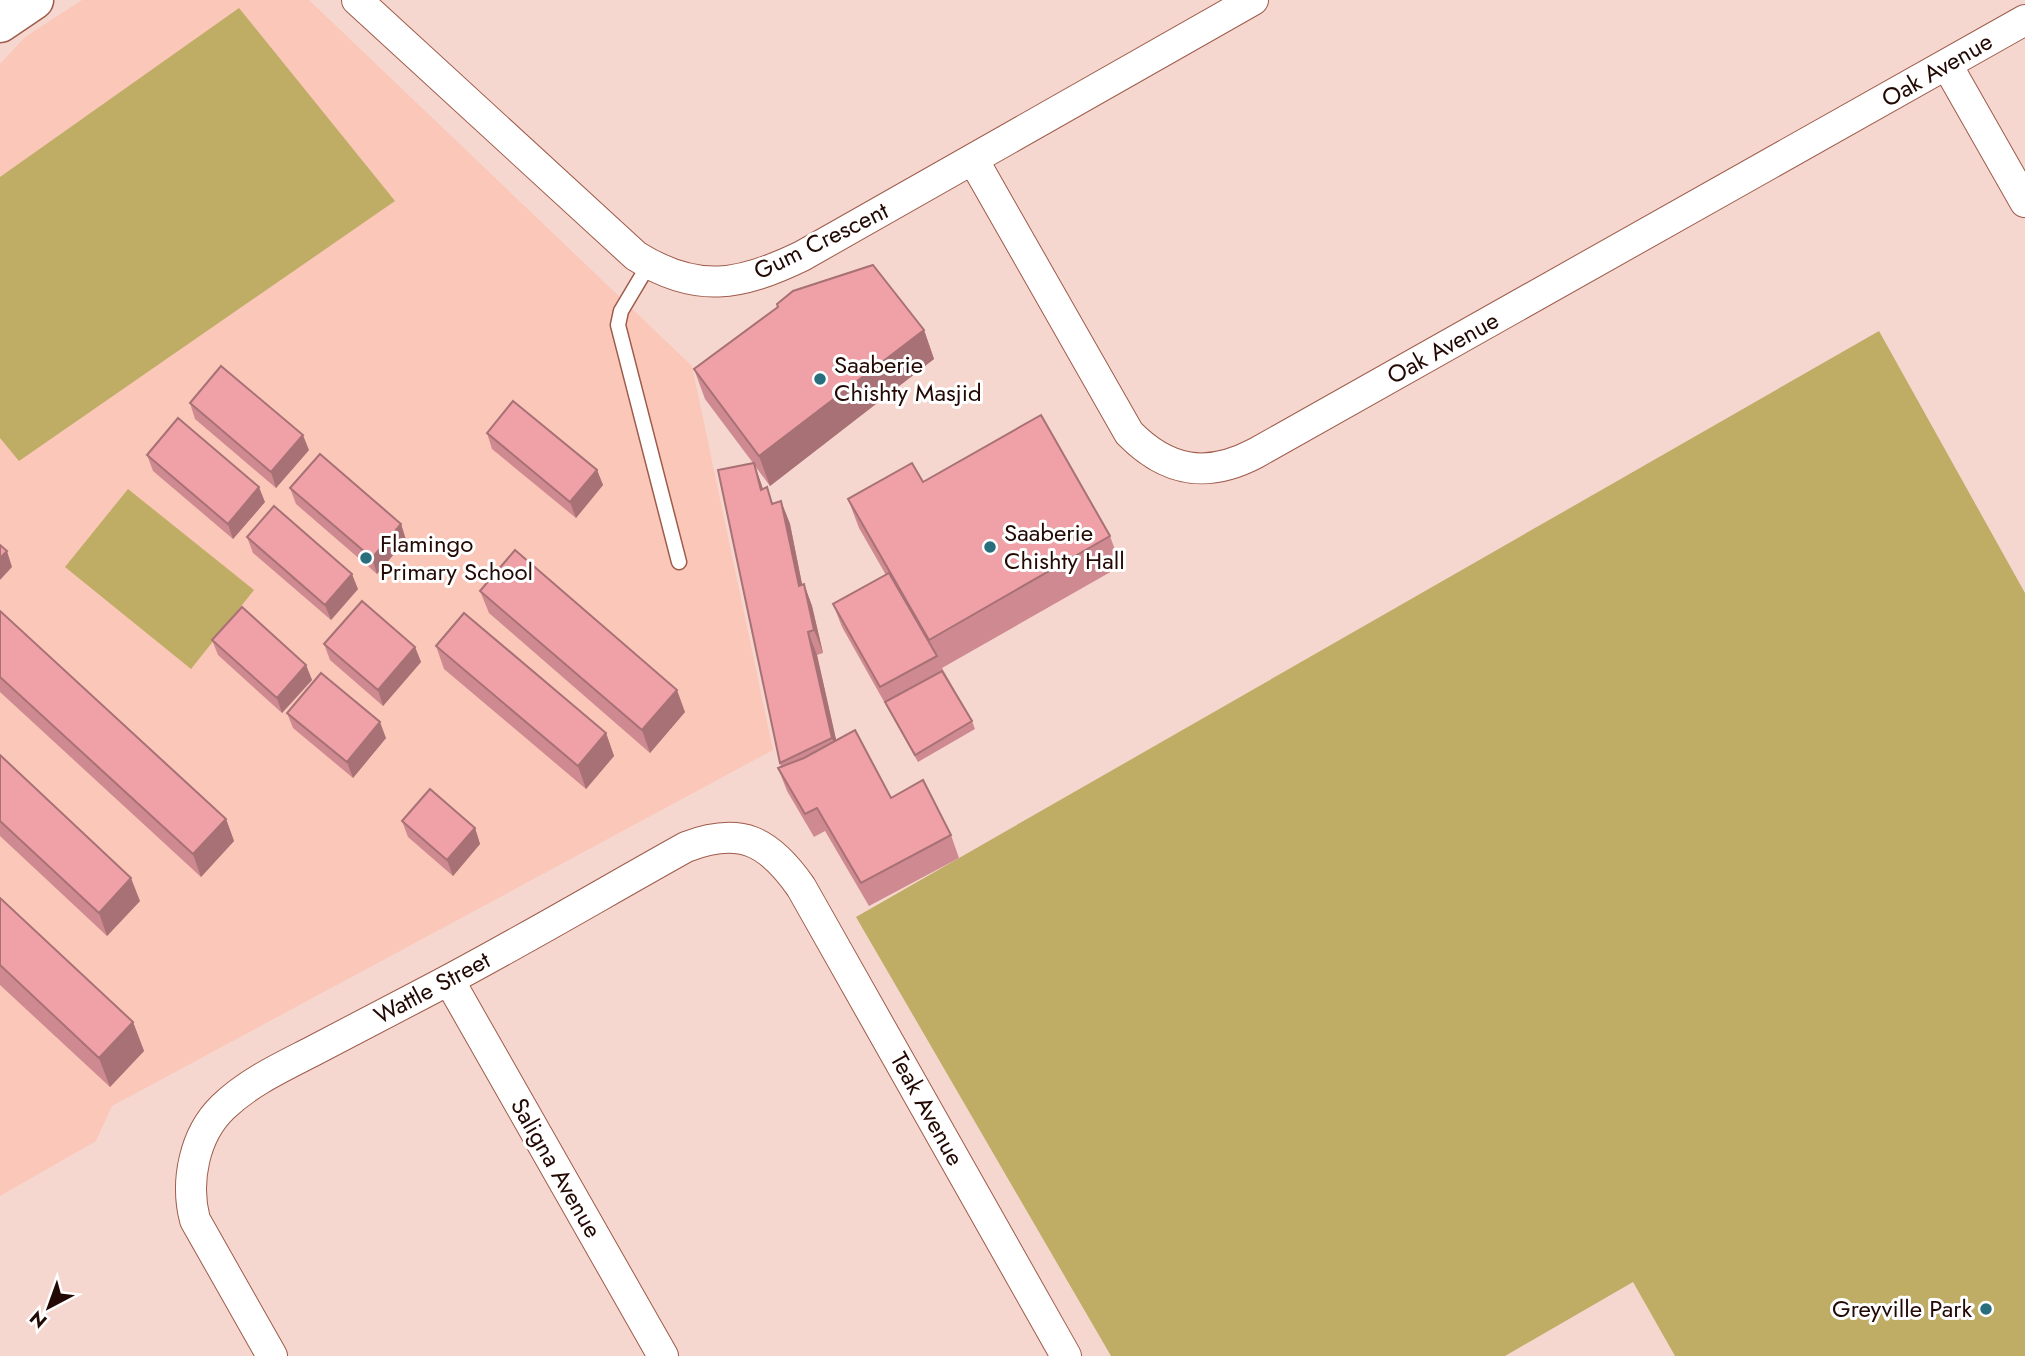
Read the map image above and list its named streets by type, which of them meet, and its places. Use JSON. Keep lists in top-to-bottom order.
{
  "streets": {
    "street": [
      "Oak Avenue",
      "Gum Crescent",
      "Wattle Street",
      "Teak Avenue",
      "Saligna Avenue"
    ]
  },
  "crossings": [
    ["Oak Avenue", "Gum Crescent"],
    ["Wattle Street", "Teak Avenue"],
    ["Wattle Street", "Saligna Avenue"]
  ],
  "places": [
    "Saaberie Chishty Masjid",
    "Saaberie Chishty Hall",
    "Flamingo Primary School",
    "Greyville Park"
  ],
  "north": "bottom left"
}
